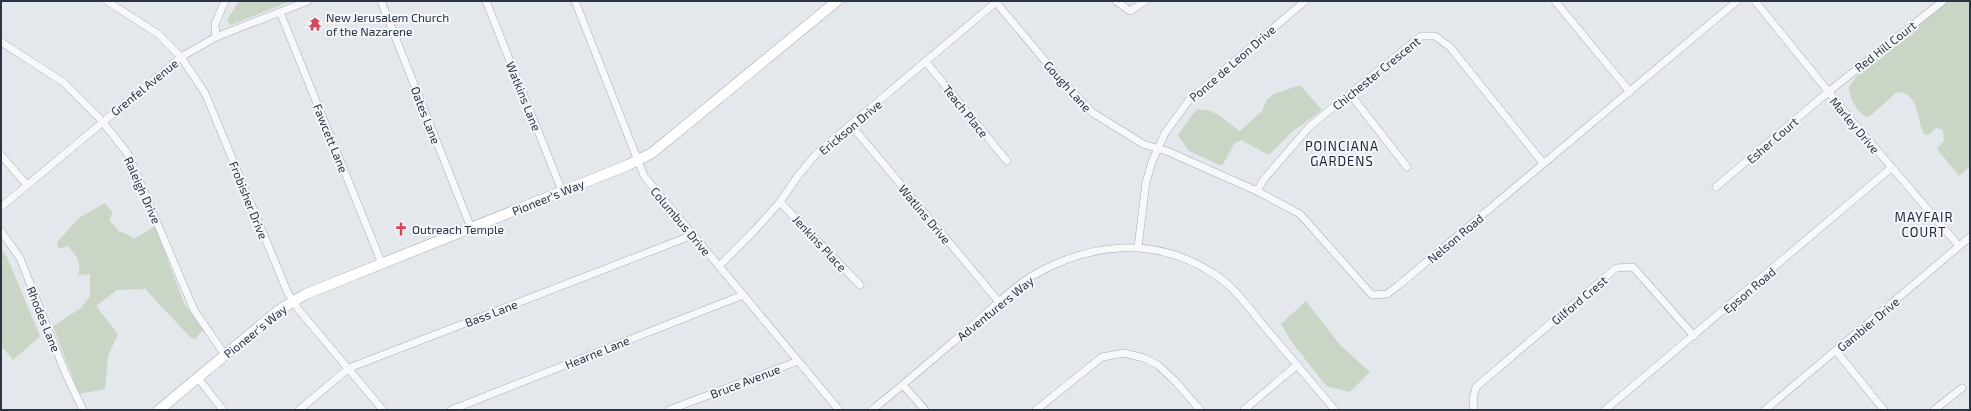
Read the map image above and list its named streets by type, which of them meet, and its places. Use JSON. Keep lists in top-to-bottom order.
{
  "streets": {
    "main road": ["Pioneer's Way"],
    "street": [
      "Red Hill Court",
      "Ponce de Leon Drive",
      "Chichester Crescent",
      "Gough Lane",
      "Grenfel Avenue",
      "Watkins Lane",
      "Teach Place",
      "Oates Lane",
      "Marley Drive",
      "Erickson Drive",
      "Fawcett Lane",
      "Esher Court",
      "Raleigh Drive",
      "Frobisher Drive",
      "Watlins Drive",
      "Columbus Drive",
      "Nelson Road",
      "Jenkins Place",
      "Epson Road",
      "Gilford Crest",
      "Adventurers Way",
      "Bass Lane",
      "Rhodes Lane",
      "Gambier Drive",
      "Hearne Lane",
      "Bruce Avenue"
    ]
  },
  "crossings": [
    ["Red Hill Court", "Marley Drive"],
    ["Red Hill Court", "Esher Court"],
    ["Ponce de Leon Drive", "Gough Lane"],
    ["Ponce de Leon Drive", "Nelson Road"],
    ["Ponce de Leon Drive", "Adventurers Way"],
    ["Chichester Crescent", "Nelson Road"],
    ["Gough Lane", "Erickson Drive"],
    ["Gough Lane", "Nelson Road"],
    ["Grenfel Avenue", "Fawcett Lane"],
    ["Grenfel Avenue", "Raleigh Drive"],
    ["Grenfel Avenue", "Frobisher Drive"],
    ["Watkins Lane", "Pioneer's Way"],
    ["Teach Place", "Erickson Drive"],
    ["Oates Lane", "Pioneer's Way"],
    ["Marley Drive", "Esher Court"],
    ["Marley Drive", "Epson Road"],
    ["Marley Drive", "Gambier Drive"],
    ["Erickson Drive", "Watlins Drive"],
    ["Erickson Drive", "Columbus Drive"],
    ["Erickson Drive", "Jenkins Place"],
    ["Fawcett Lane", "Pioneer's Way"],
    ["Raleigh Drive", "Pioneer's Way"],
    ["Pioneer's Way", "Frobisher Drive"],
    ["Pioneer's Way", "Columbus Drive"],
    ["Frobisher Drive", "Bass Lane"],
    ["Watlins Drive", "Adventurers Way"],
    ["Columbus Drive", "Bass Lane"],
    ["Columbus Drive", "Hearne Lane"],
    ["Columbus Drive", "Bruce Avenue"],
    ["Epson Road", "Gilford Crest"]
  ],
  "districts": ["POINCIANA GARDENS", "MAYFAIR COURT"],
  "places": {
    "temple": ["New Jerusalem Church of the Nazarene"],
    "church": ["Outreach Temple"]
  }
}
